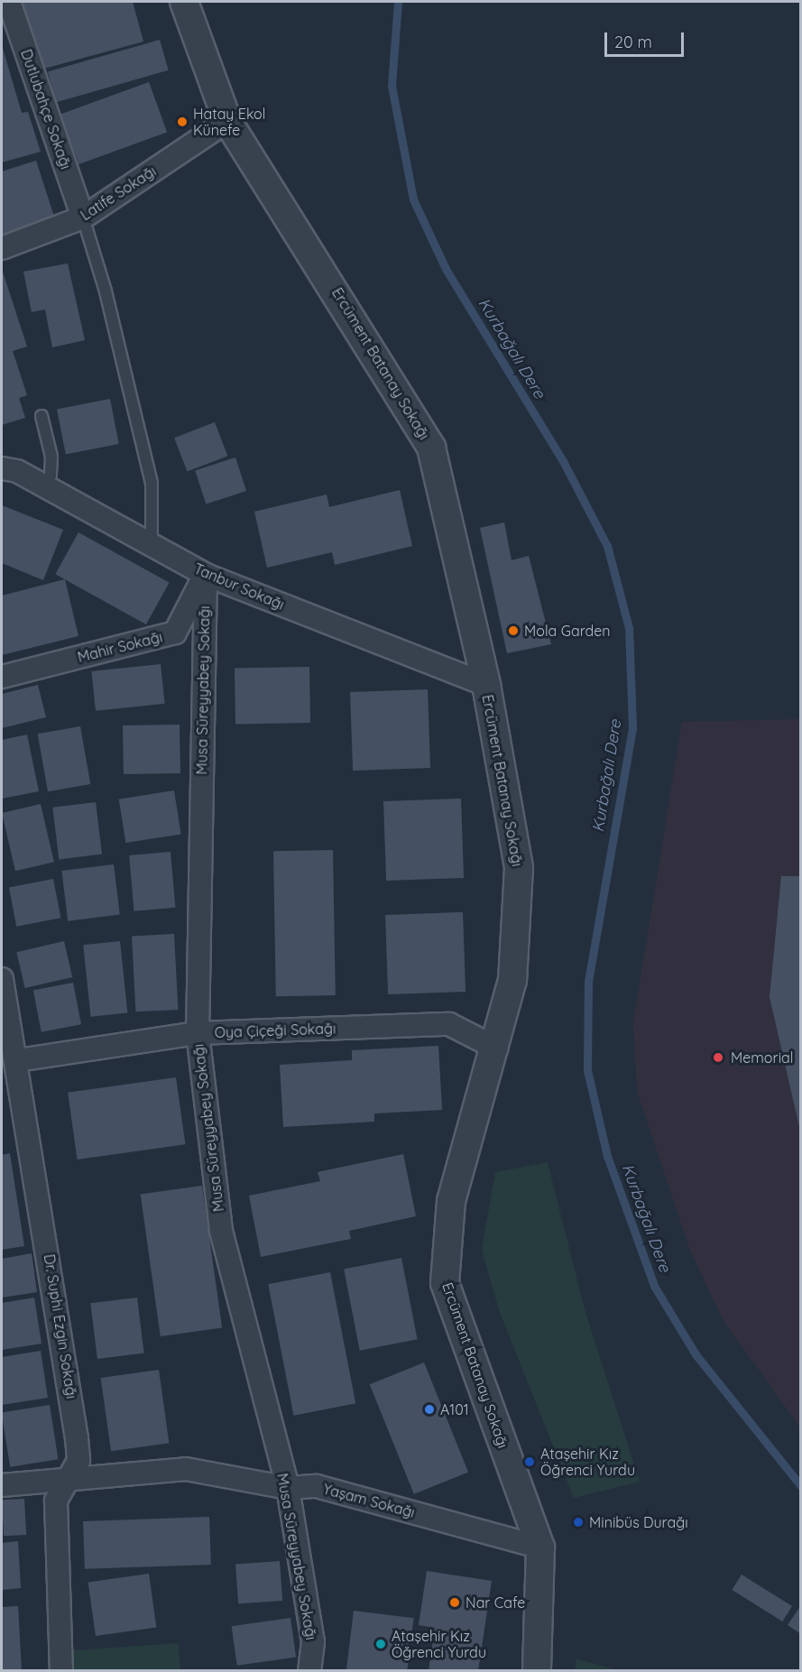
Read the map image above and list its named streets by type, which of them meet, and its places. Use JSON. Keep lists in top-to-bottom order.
{
  "streets": {
    "street": [
      "Dutlubahçe Sokağı",
      "Latife Sokağı",
      "Ercüment Batanay Sokağı",
      "Tanbur Sokağı",
      "Mahir Sokağı",
      "Musa Süreyyabey Sokağı",
      "Oya Çiçeği Sokağı",
      "Dr. Suphi Ezgin Sokağı",
      "Yaşam Sokağı"
    ]
  },
  "crossings": [
    ["Dutlubahçe Sokağı", "Latife Sokağı"],
    ["Latife Sokağı", "Ercüment Batanay Sokağı"],
    ["Ercüment Batanay Sokağı", "Tanbur Sokağı"],
    ["Ercüment Batanay Sokağı", "Oya Çiçeği Sokağı"],
    ["Ercüment Batanay Sokağı", "Yaşam Sokağı"],
    ["Tanbur Sokağı", "Mahir Sokağı"],
    ["Tanbur Sokağı", "Musa Süreyyabey Sokağı"],
    ["Mahir Sokağı", "Musa Süreyyabey Sokağı"],
    ["Musa Süreyyabey Sokağı", "Oya Çiçeği Sokağı"],
    ["Musa Süreyyabey Sokağı", "Yaşam Sokağı"],
    ["Oya Çiçeği Sokağı", "Dr. Suphi Ezgin Sokağı"],
    ["Dr. Suphi Ezgin Sokağı", "Yaşam Sokağı"]
  ],
  "water": ["Kurbağalı Dere"],
  "places": [
    "Hatay Ekol Künefe",
    "Mola Garden",
    "Memorial",
    "A101",
    "Ataşehi̇r Kız Öğrenci̇ Yurdu",
    "Minibüs Durağı",
    "Nar Cafe",
    "Ataşehir Kız Öğrenci Yurdu"
  ],
  "scale_bar": "20 m"
}
